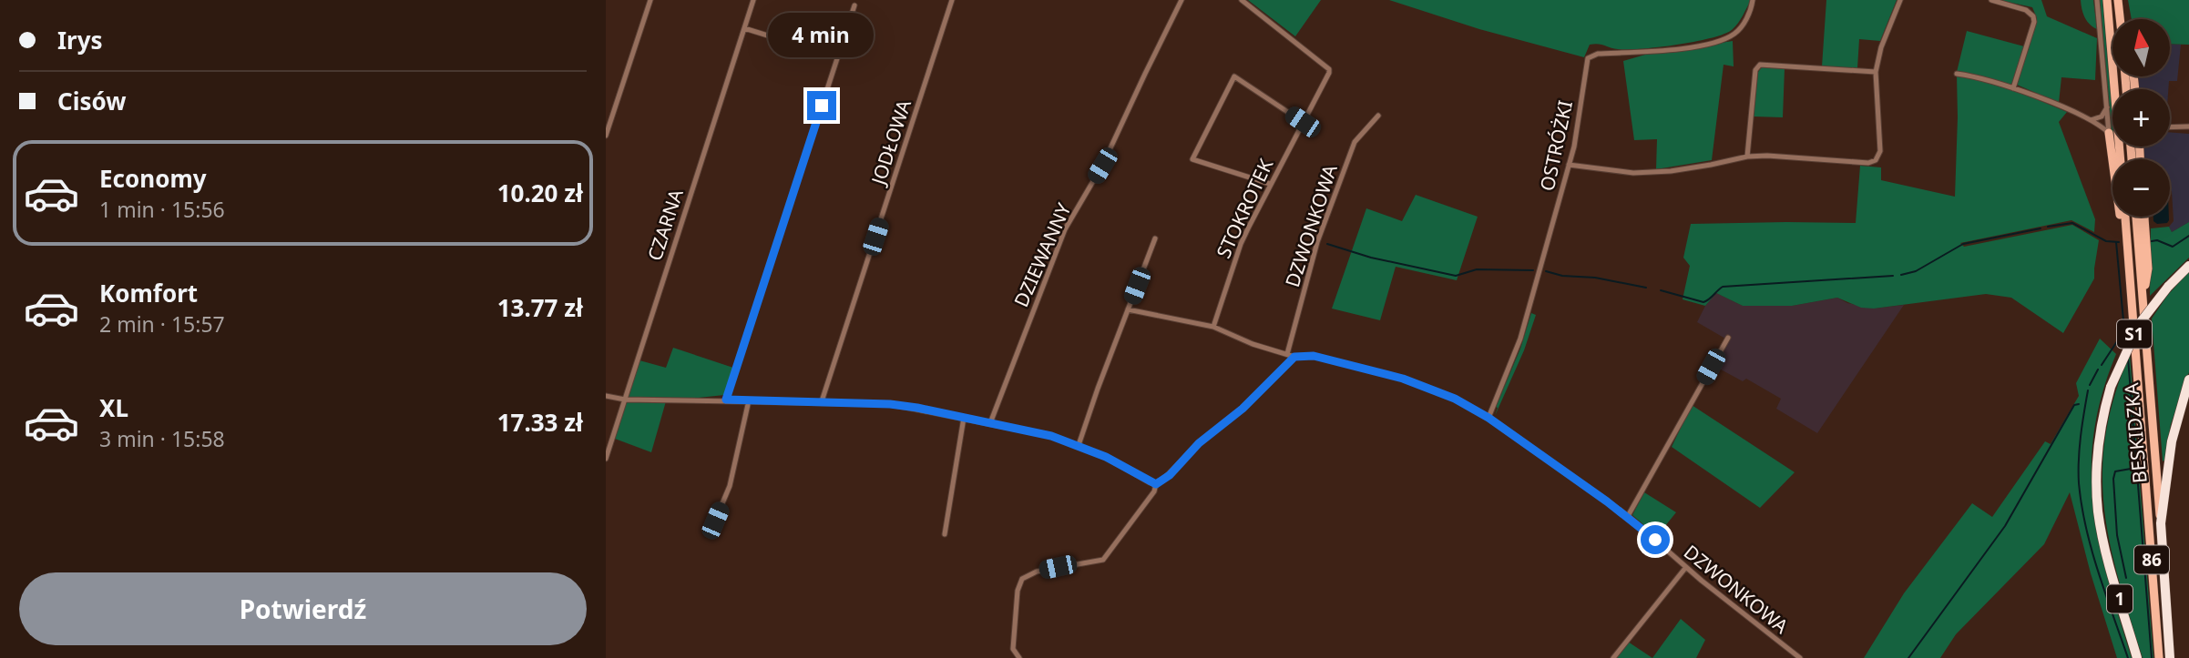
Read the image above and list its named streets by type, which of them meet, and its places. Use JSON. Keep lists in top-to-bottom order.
{
  "streets": {
    "highway": ["S1", "BESKIDZKA", "1"],
    "main road": ["86"],
    "street": [
      "JODŁOWA",
      "OSTRÓŻKI",
      "STOKROTEK",
      "CZARNA",
      "DZWONKOWA",
      "DZIEWANNY"
    ]
  },
  "crossings": [
    ["OSTRÓŻKI", "DZWONKOWA"],
    ["STOKROTEK", "DZWONKOWA"],
    ["S1", "1"]
  ],
  "north": "top",
  "page": {
    "banner": ["Irys", "Cisów"],
    "bubble": "4 min",
    "map_buttons": ["+", "−"],
    "list": [
      {
        "name": "Economy",
        "note": "1 min · 15:56",
        "value": "10.20 zł"
      },
      {
        "name": "Komfort",
        "note": "2 min · 15:57",
        "value": "13.77 zł"
      },
      {
        "name": "XL",
        "note": "3 min · 15:58",
        "value": "17.33 zł"
      }
    ],
    "buttons": "Potwierdź"
  }
}
